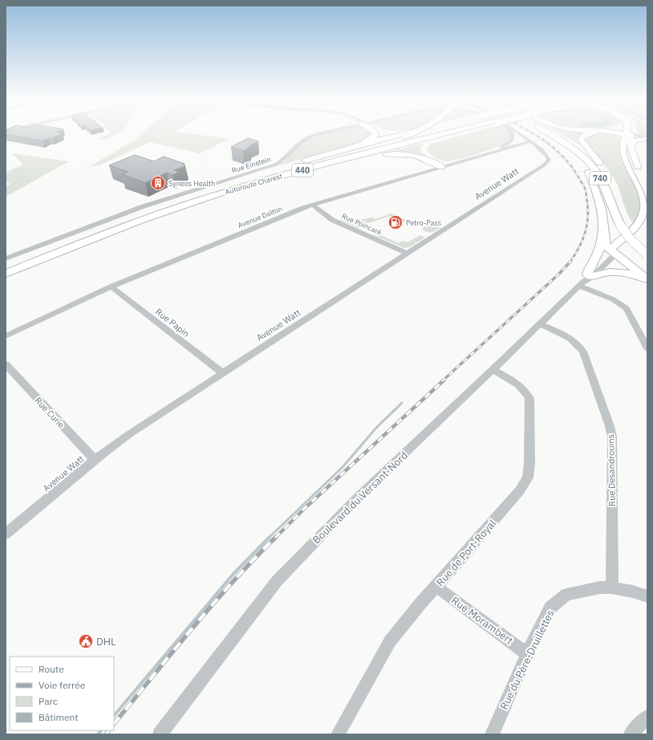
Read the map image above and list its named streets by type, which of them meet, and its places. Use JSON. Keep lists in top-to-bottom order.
{
  "streets": {
    "highway": ["440", "740", "Autoroute Charest"],
    "main road": ["Boulevard du Versant-Nord"],
    "street": [
      "Rue Einstein",
      "Avenue Watt",
      "Avenue Dalton",
      "Rue Poincaré",
      "Rue Papin",
      "Rue Curie",
      "Rue Desandrouins",
      "Rue de Port-Royal",
      "Rue Morambert",
      "Rue du Père-Druillettes"
    ]
  },
  "crossings": [
    ["Rue Einstein", "Avenue Watt"],
    ["Rue Einstein", "Avenue Dalton"],
    ["Avenue Watt", "Avenue Dalton"],
    ["Avenue Watt", "Rue Poincaré"],
    ["Avenue Watt", "Rue Papin"],
    ["Avenue Watt", "Rue Curie"],
    ["Avenue Dalton", "Rue Poincaré"],
    ["Avenue Dalton", "Rue Papin"],
    ["Rue Desandrouins", "Boulevard du Versant-Nord"],
    ["Rue Desandrouins", "Rue du Père-Druillettes"],
    ["Boulevard du Versant-Nord", "Rue de Port-Royal"],
    ["Rue de Port-Royal", "Rue Morambert"],
    ["Rue Morambert", "Rue du Père-Druillettes"]
  ],
  "places": {
    "building": ["Syneos Health"],
    "fuel station": ["Petro-Pass"],
    "public building": ["DHL"]
  },
  "legend": [
    "Route",
    "Voie ferrée",
    "Parc",
    "Bâtiment"
  ]
}
